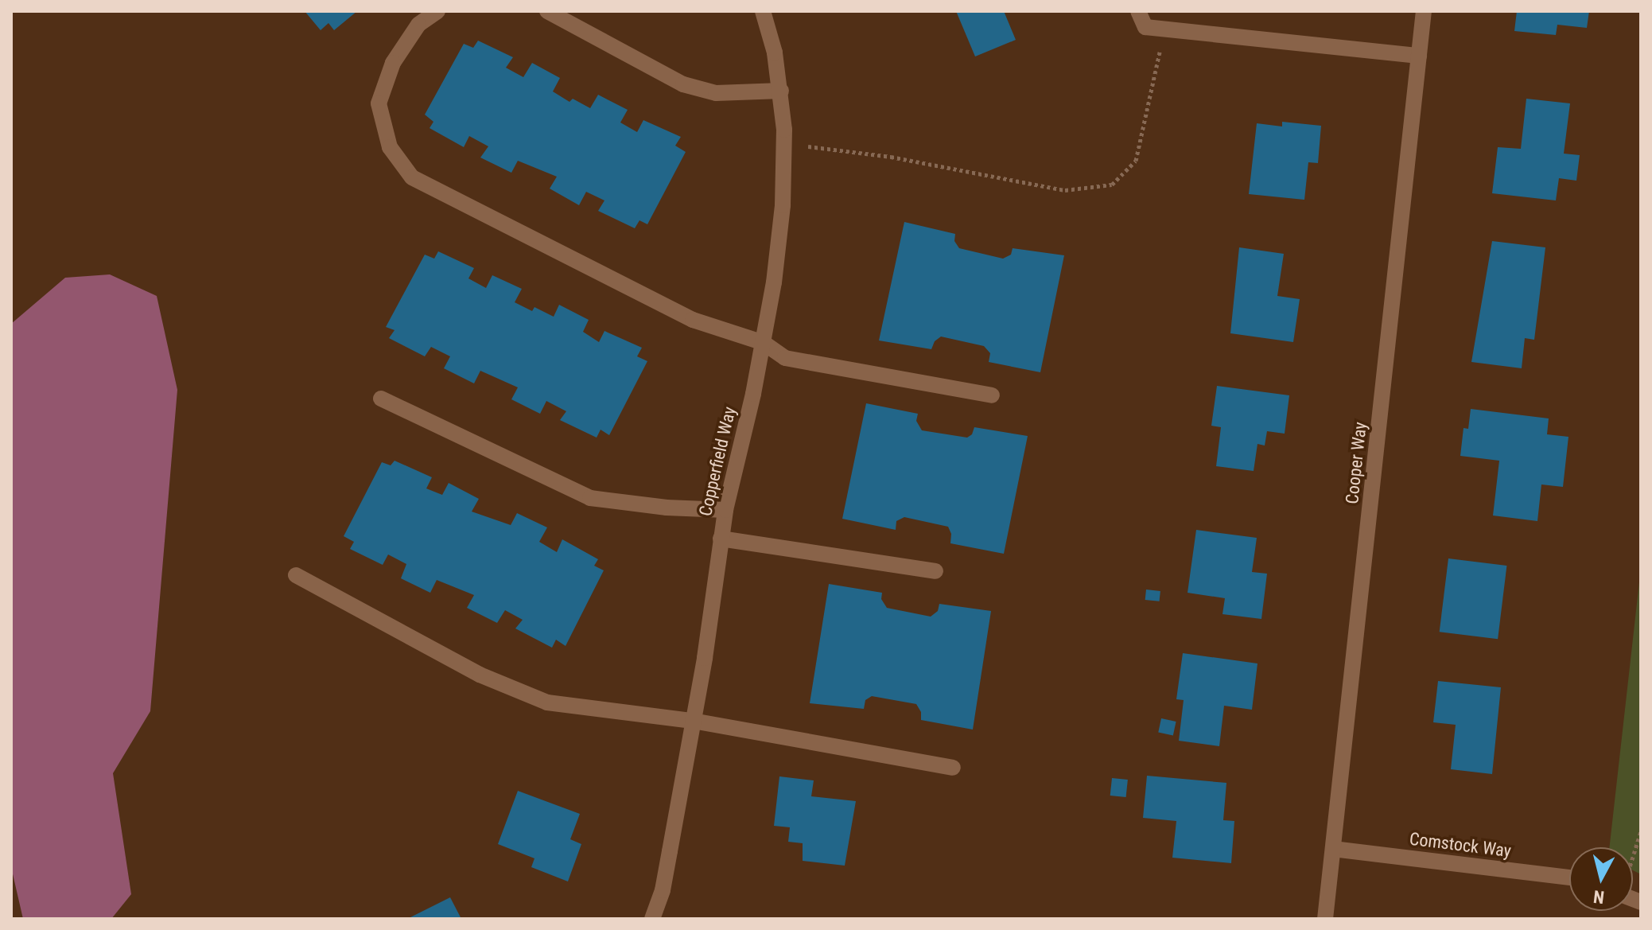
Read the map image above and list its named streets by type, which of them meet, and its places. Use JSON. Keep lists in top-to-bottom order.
{
  "streets": {
    "street": ["Copperfield Way", "Cooper Way", "Comstock Way"]
  },
  "crossings": [
    ["Cooper Way", "Comstock Way"]
  ],
  "north": "bottom"
}
